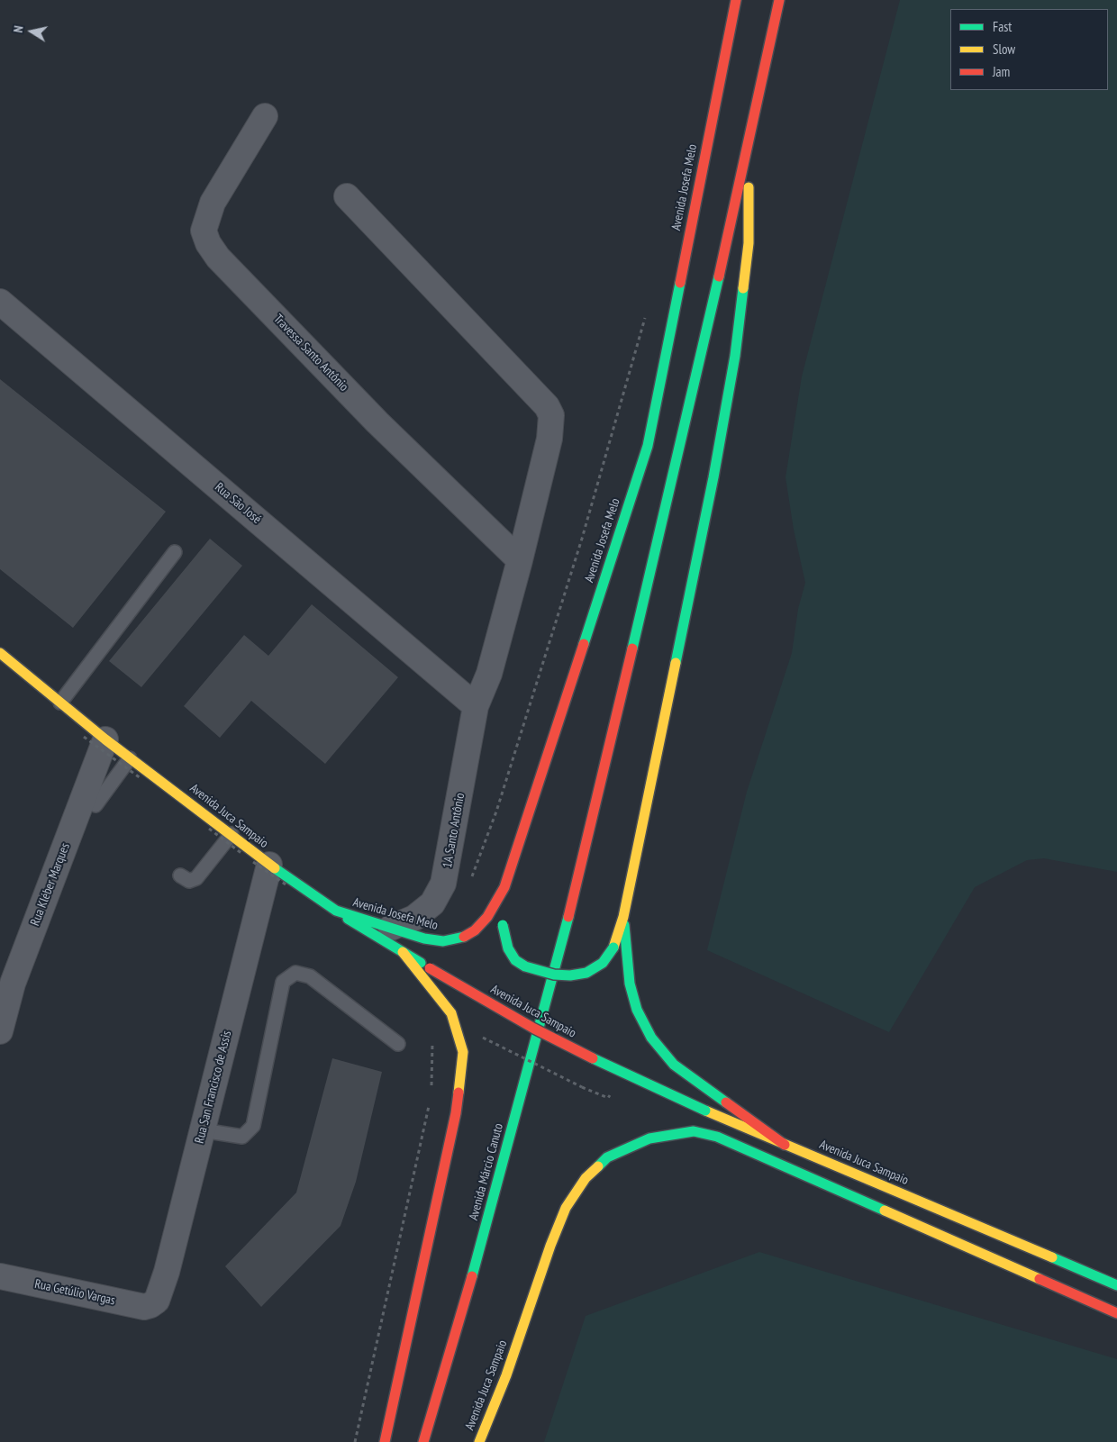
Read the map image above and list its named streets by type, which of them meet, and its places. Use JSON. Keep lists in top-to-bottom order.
{
  "streets": {
    "main road": ["Avenida Josefa Melo", "Avenida Juca Sampaio", "Avenida Márcio Canuto"],
    "street": [
      "Travessa Santo Antônio",
      "Rua São José",
      "1A Santo Antônio",
      "Rua Kléber Marques",
      "Rua San Francisco de Assis",
      "Rua Getúlio Vargas"
    ]
  },
  "crossings": [
    ["Avenida Josefa Melo", "Avenida Juca Sampaio"],
    ["Avenida Josefa Melo", "1A Santo Antônio"],
    ["Travessa Santo Antônio", "1A Santo Antônio"],
    ["Rua São José", "1A Santo Antônio"],
    ["Avenida Juca Sampaio", "Rua Kléber Marques"],
    ["Avenida Juca Sampaio", "Rua San Francisco de Assis"],
    ["Rua San Francisco de Assis", "Rua Getúlio Vargas"]
  ],
  "legend": ["Fast", "Slow", "Jam"],
  "north": "left"
}
